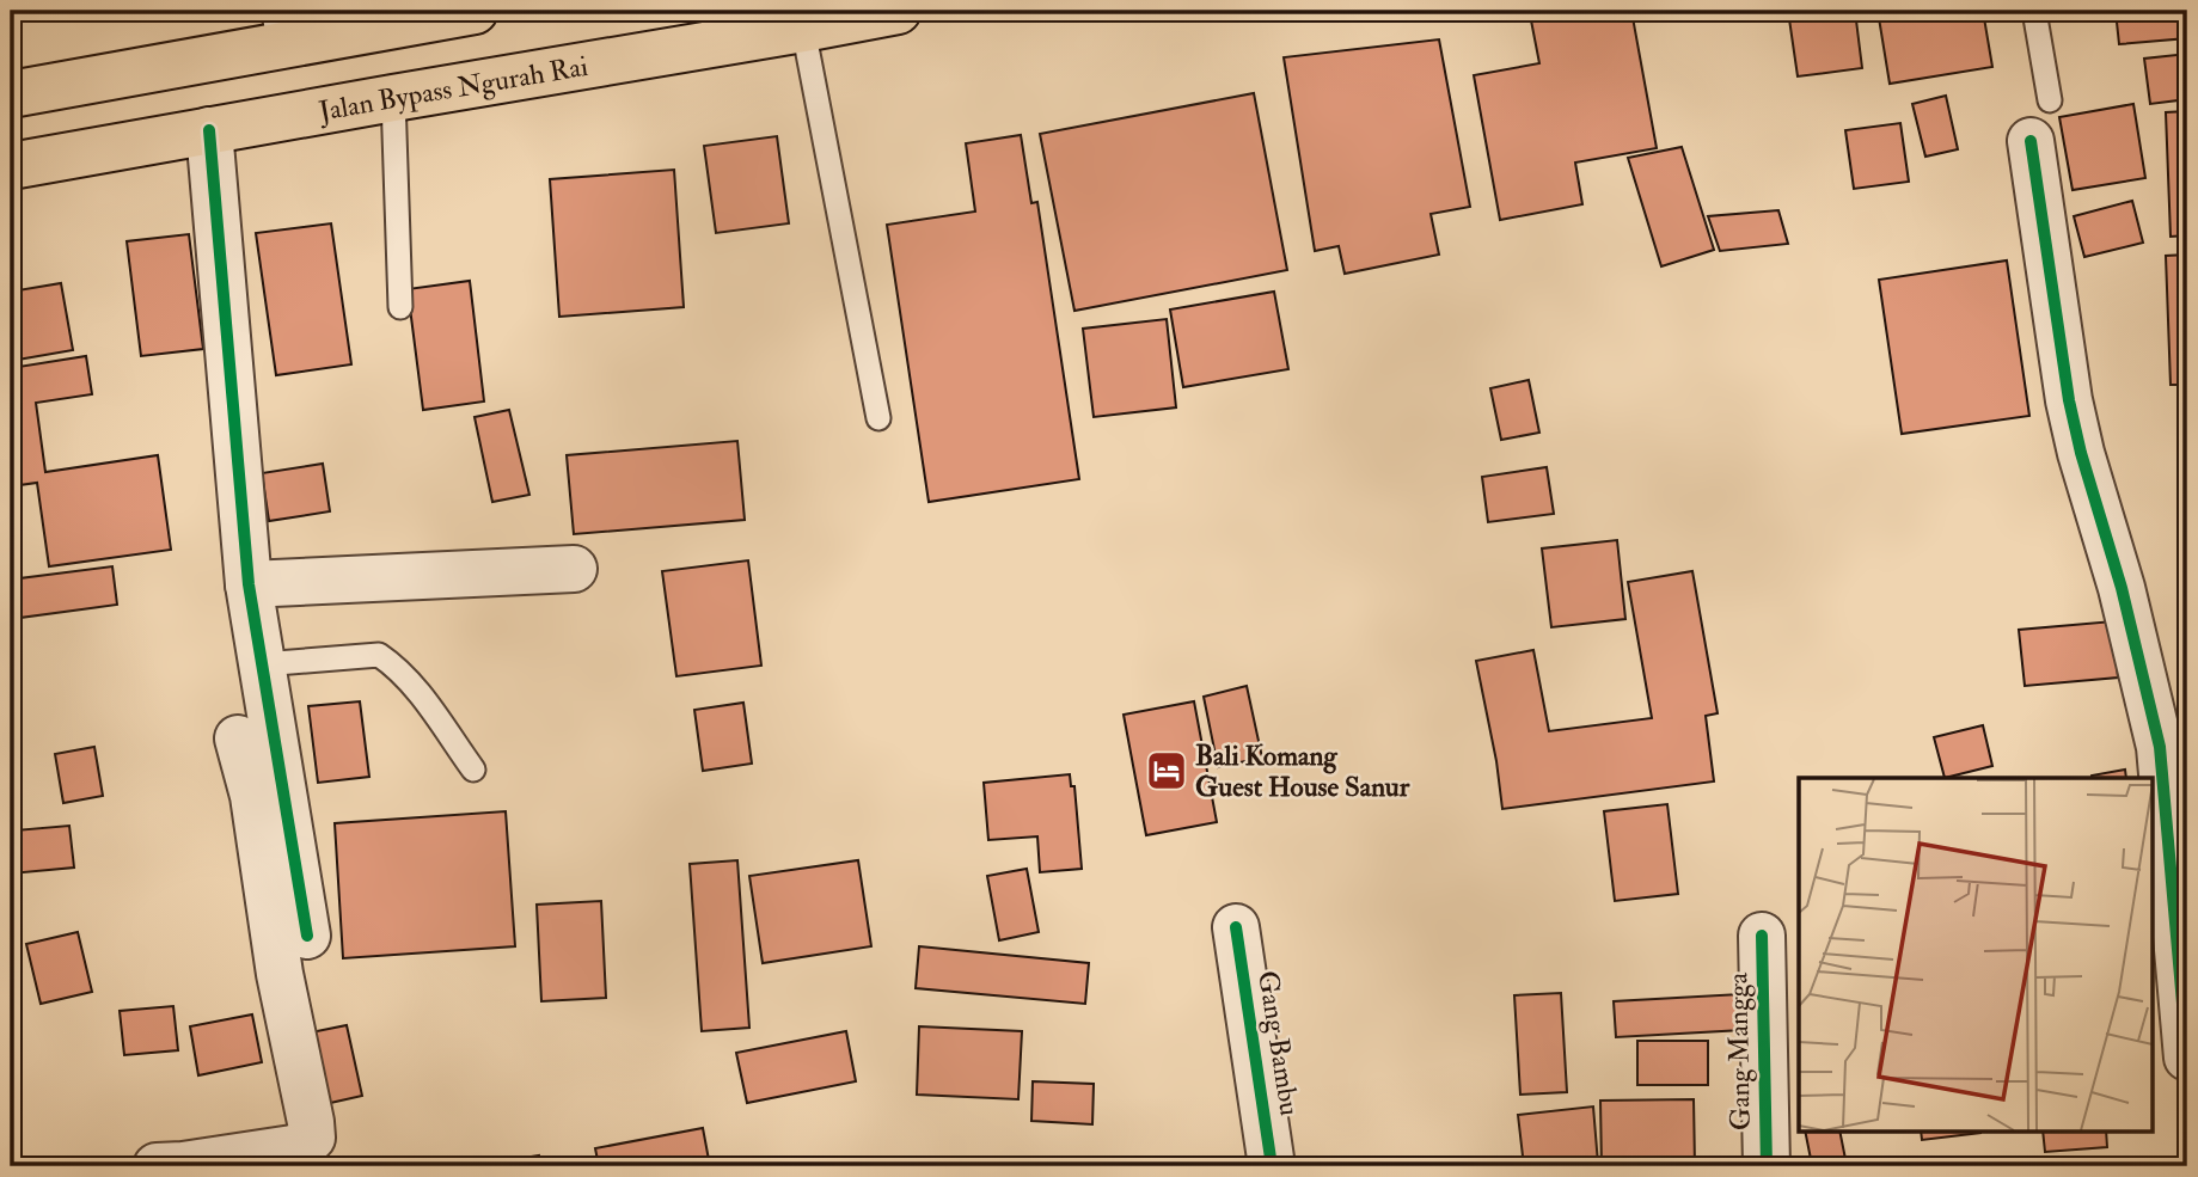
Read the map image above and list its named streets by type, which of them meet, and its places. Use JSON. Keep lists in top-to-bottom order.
{
  "streets": {
    "highway": ["Jalan Bypass Ngurah Rai"],
    "street": ["Gang Bambu", "Gang Mangga"]
  },
  "places": {
    "hotel": ["Bali Komang Guest House Sanur"]
  }
}
